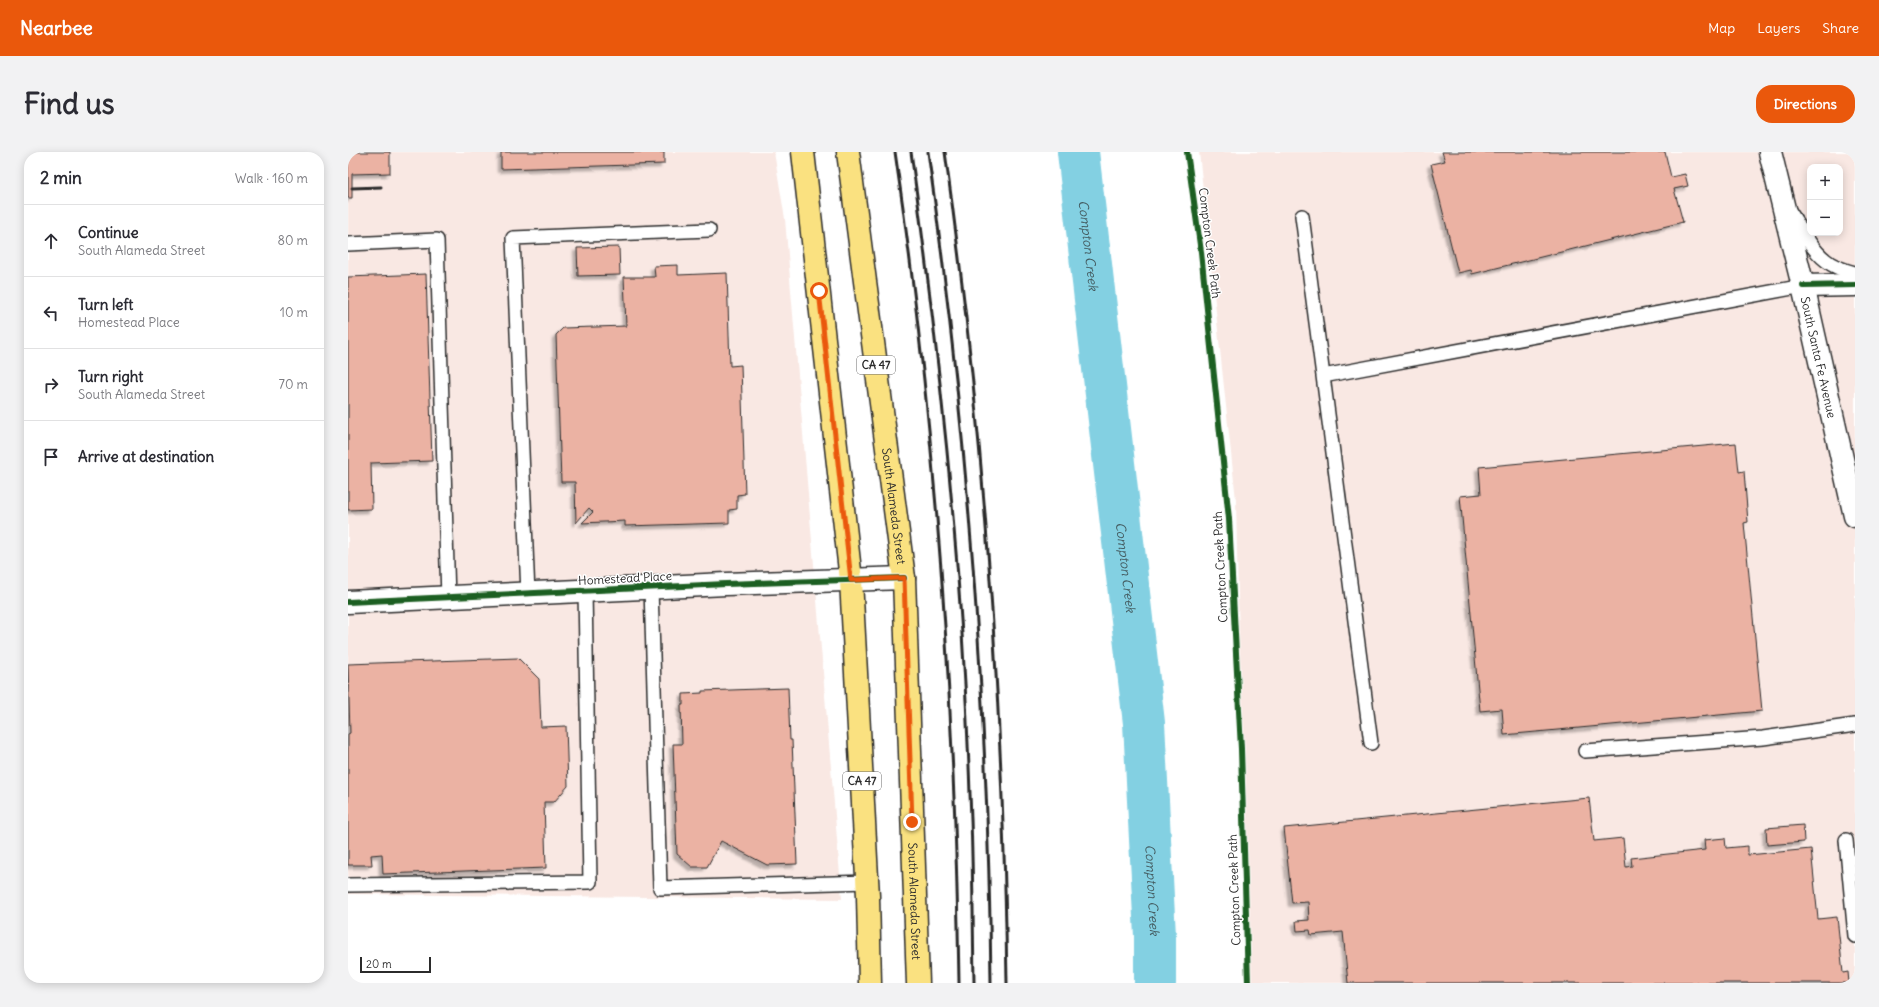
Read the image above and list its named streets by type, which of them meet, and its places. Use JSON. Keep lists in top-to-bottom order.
{
  "streets": {
    "main road": ["CA 47", "South Alameda Street"],
    "street": ["South Santa Fe Avenue", "Homestead Place"],
    "cycle path": ["Compton Creek Path"]
  },
  "crossings": [
    ["CA 47", "Homestead Place"],
    ["South Alameda Street", "Homestead Place"]
  ],
  "water": ["Compton Creek"],
  "scale_bar": "20 m",
  "page": {
    "header": "Nearbee",
    "nav": ["Map", "Layers", "Share"],
    "buttons": "Directions",
    "title": "Find us",
    "heading": ["2 min", "Walk · 160 m"],
    "map_buttons": ["+", "−"],
    "list": [
      ["Continue", "South Alameda Street", "80 m"],
      ["Turn left", "Homestead Place", "10 m"],
      ["Turn right", "South Alameda Street", "70 m"],
      "Arrive at destination"
    ],
    "scale": "20 m"
  }
}
